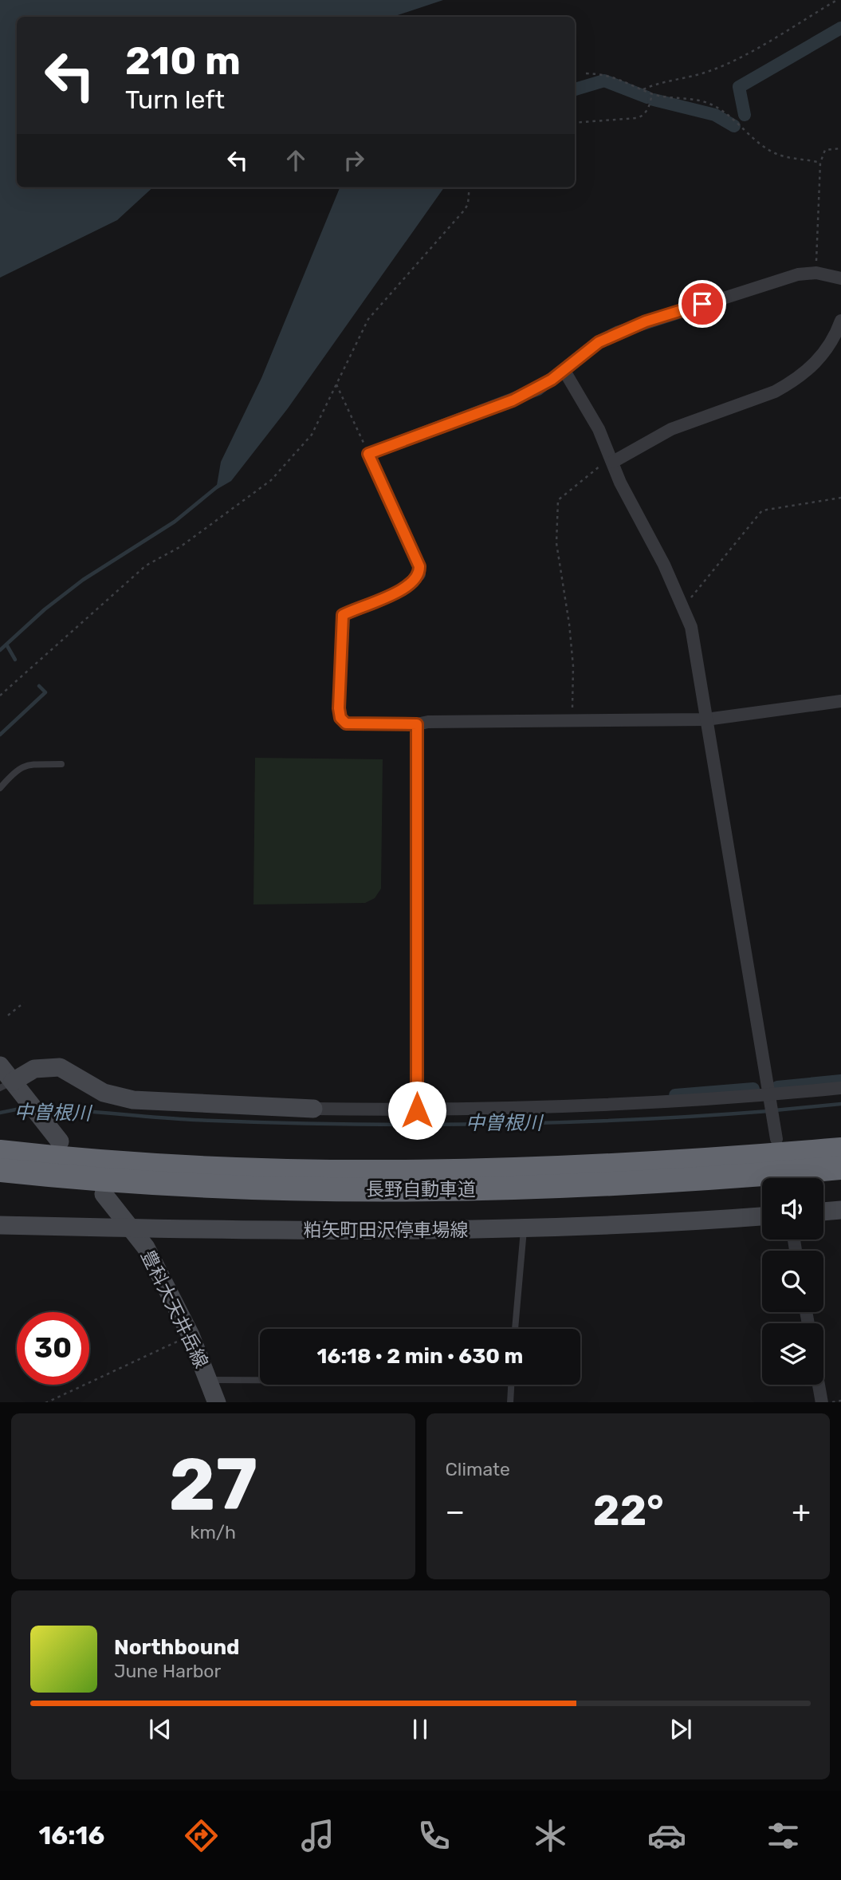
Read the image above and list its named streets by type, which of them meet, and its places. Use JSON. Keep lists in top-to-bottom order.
{
  "streets": {
    "highway": ["長野自動車道"],
    "main road": ["粕矢町田沢停車場線", "豊科大天井岳線"]
  },
  "crossings": [
    ["粕矢町田沢停車場線", "豊科大天井岳線"]
  ],
  "water": ["中曽根川"],
  "page": {
    "turn": ["210 m", "Turn left"],
    "limit": "30",
    "trip": "16:18 · 2 min · 630 m",
    "tile": [
      ["27", "km/h"],
      "Climate"
    ],
    "heat": ["−", "22°", "+"],
    "song": ["Northbound", "June Harbor"],
    "tabs": "16:16"
  }
}
